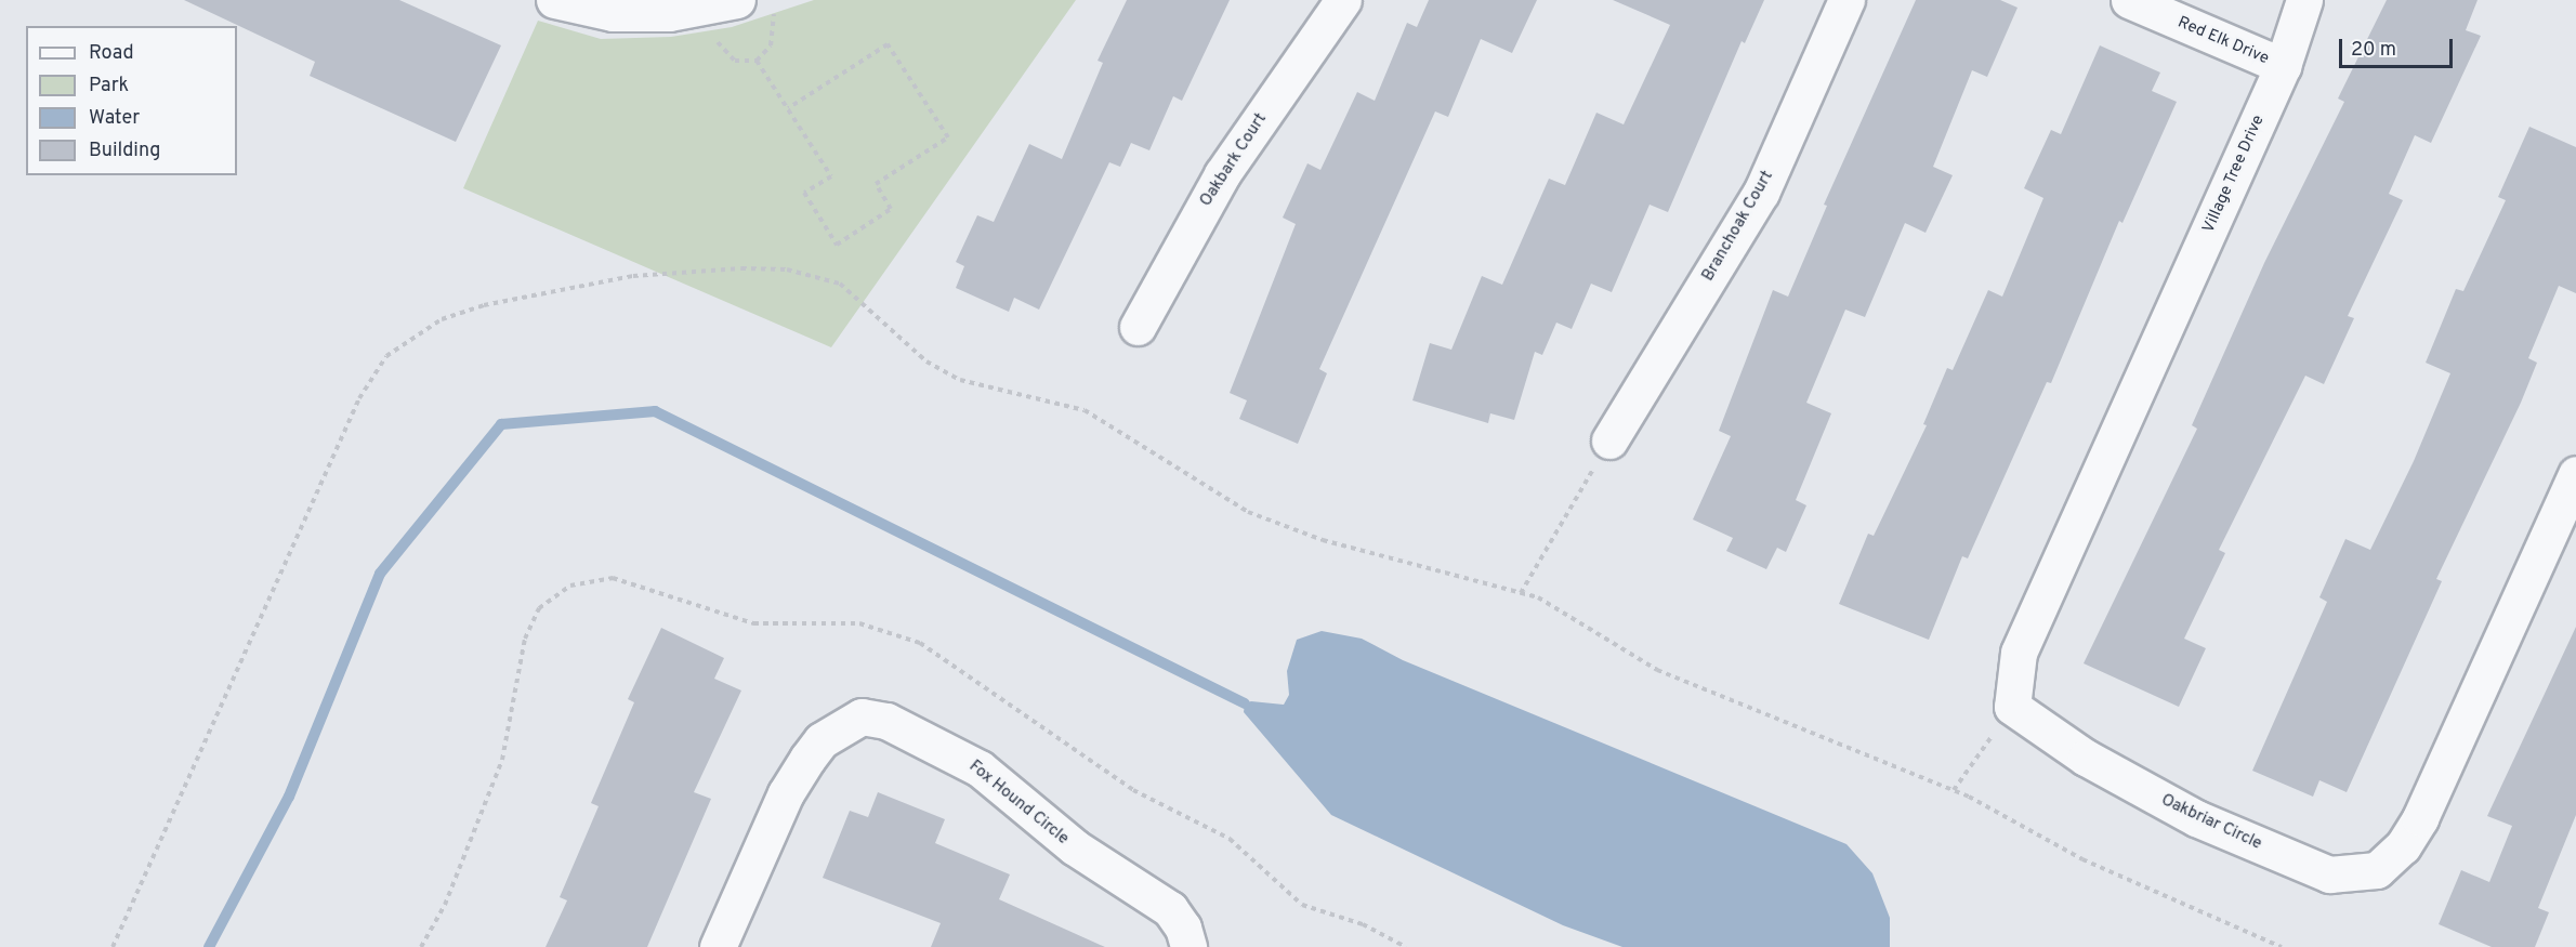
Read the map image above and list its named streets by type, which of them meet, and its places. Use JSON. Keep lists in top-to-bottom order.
{
  "streets": {
    "street": [
      "Red Elk Drive",
      "Oakbark Court",
      "Village Tree Drive",
      "Branchoak Court",
      "Fox Hound Circle",
      "Oakbriar Circle"
    ]
  },
  "crossings": [
    ["Red Elk Drive", "Village Tree Drive"],
    ["Village Tree Drive", "Oakbriar Circle"]
  ],
  "legend": [
    "Road",
    "Park",
    "Water",
    "Building"
  ],
  "scale_bar": "20 m"
}
